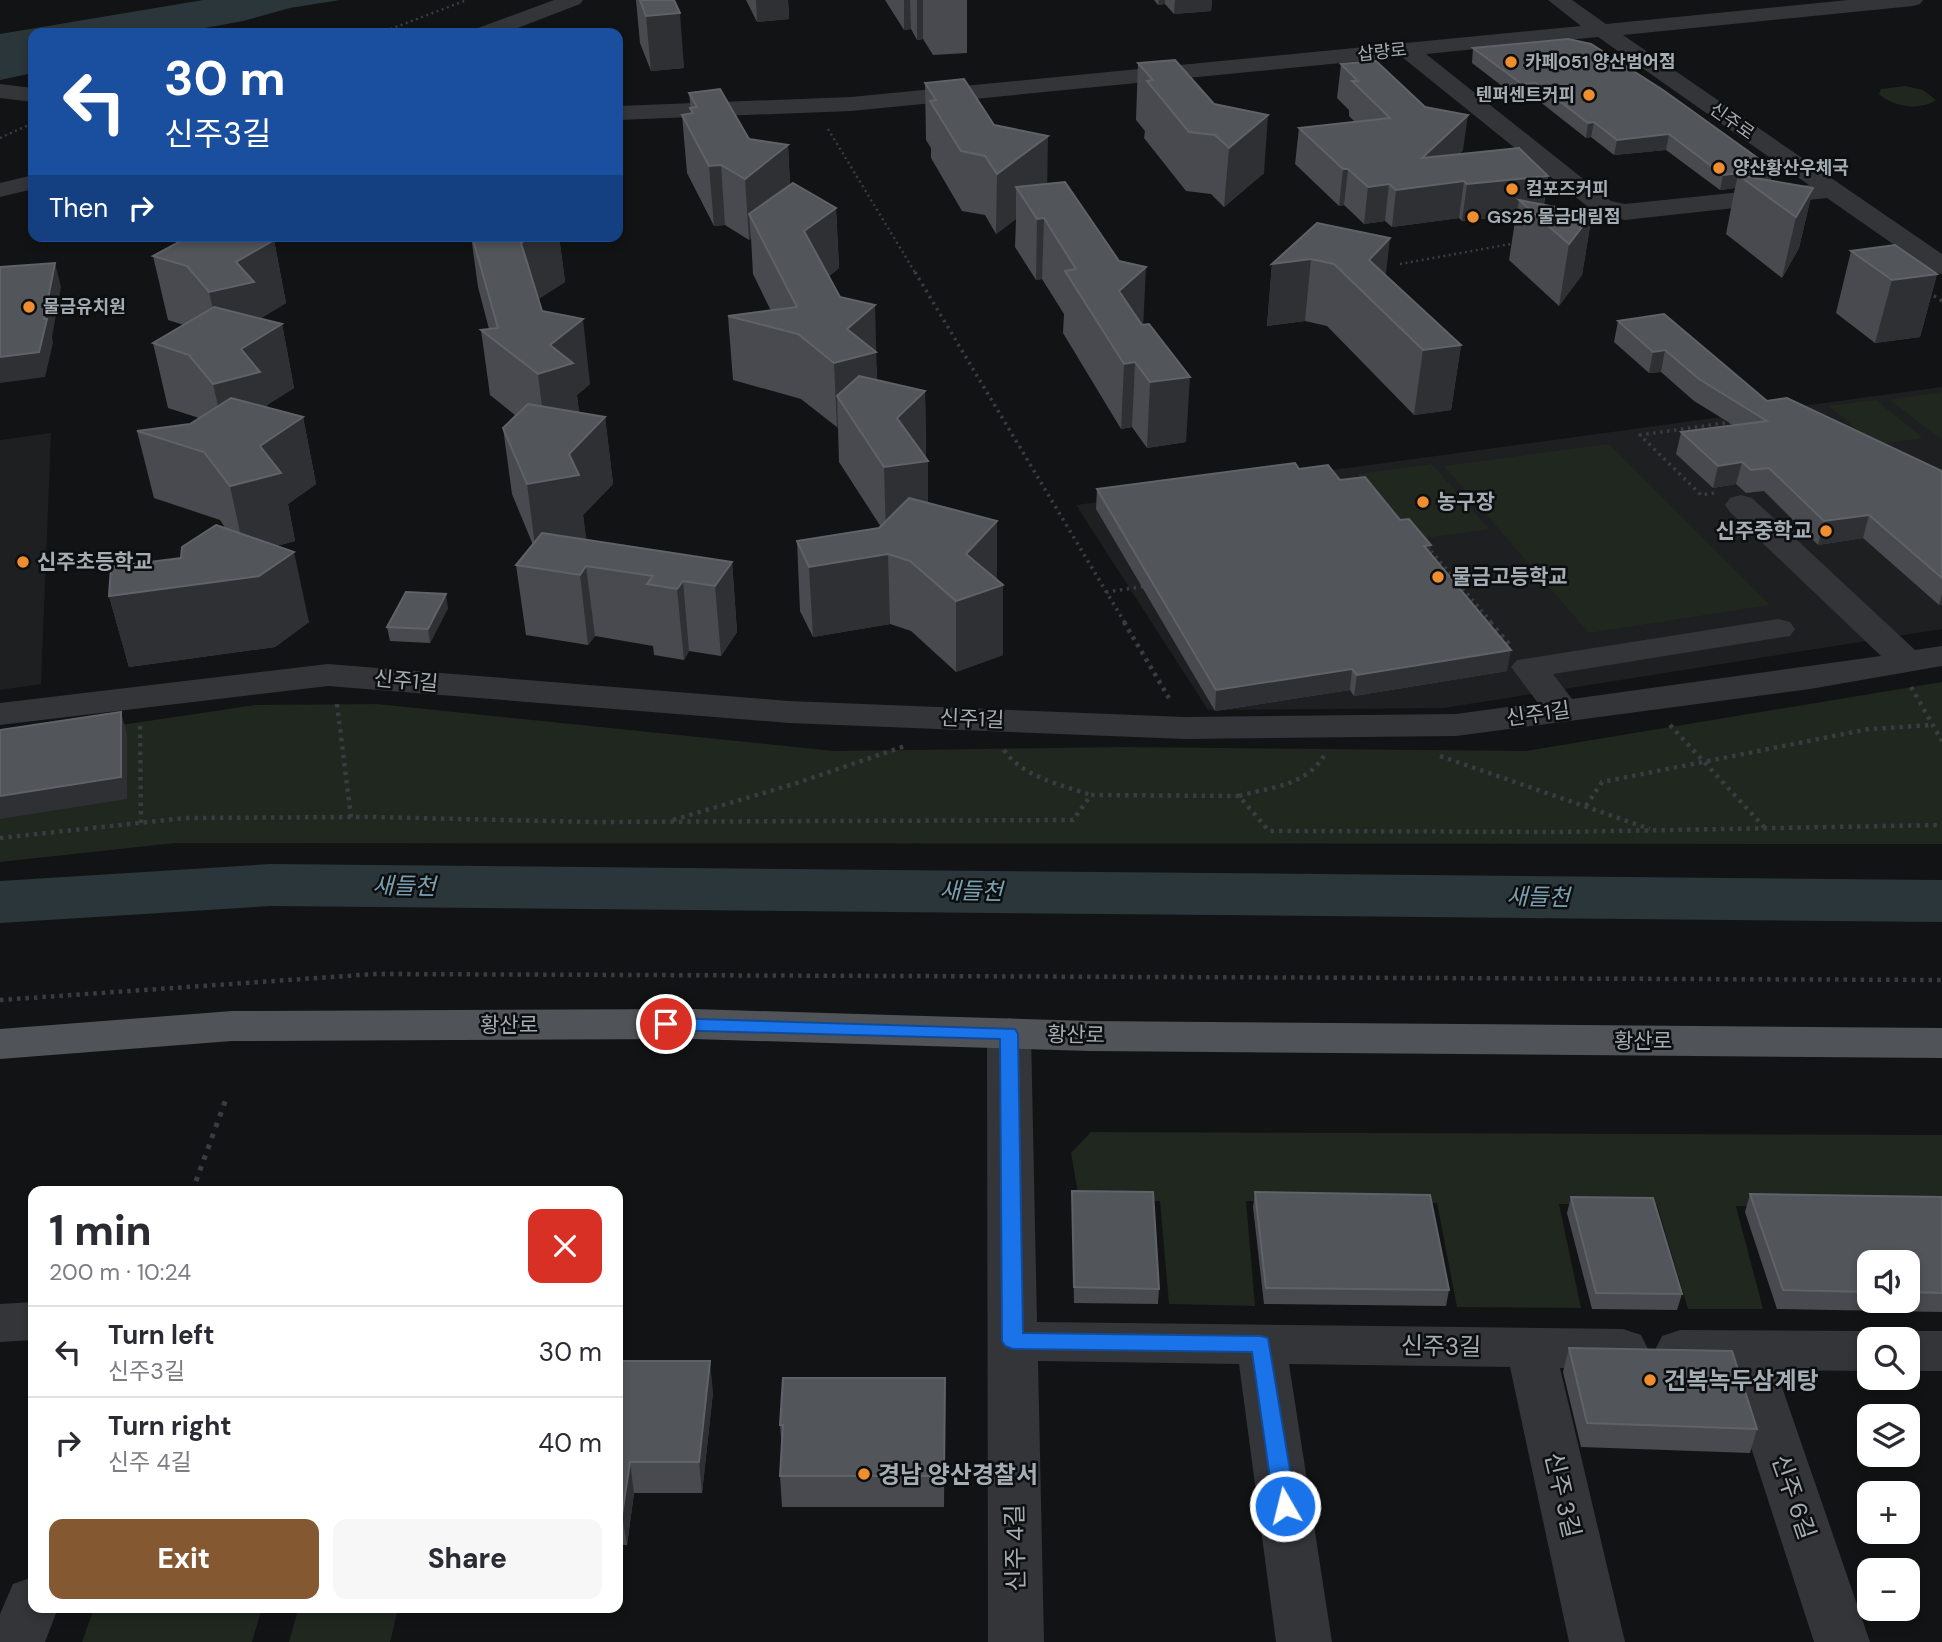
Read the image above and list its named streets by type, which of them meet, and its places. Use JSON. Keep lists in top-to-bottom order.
{
  "streets": {
    "main road": ["황산로"],
    "street": [
      "삽량로",
      "신주로",
      "신주1길",
      "신주3길",
      "신주 3길",
      "신주 6길",
      "신주 4길"
    ]
  },
  "crossings": [
    ["삽량로", "신주로"],
    ["황산로", "신주 4길"],
    ["신주3길", "신주 3길"],
    ["신주3길", "신주 6길"],
    ["신주3길", "신주 4길"]
  ],
  "water": ["새들천"],
  "places": [
    "카페051 양산범어점",
    "텐퍼센트커피",
    "양산황산우체국",
    "컴포즈커피",
    "GS25 물금대림점",
    "물금유치원",
    "농구장",
    "신주중학교",
    "신주초등학교",
    "물금고등학교",
    "건복녹두삼계탕",
    "경남 양산경찰서"
  ],
  "page": {
    "turn": ["30 m", "신주3길"],
    "then": "Then",
    "heading": ["1 min", "200 m · 10:24"],
    "map_buttons": ["+", "−"],
    "list": [
      {
        "name": "Turn left",
        "note": "신주3길",
        "value": "30 m"
      },
      {
        "name": "Turn right",
        "note": "신주 4길",
        "value": "40 m"
      }
    ],
    "buttons": ["Exit", "Share"]
  }
}
